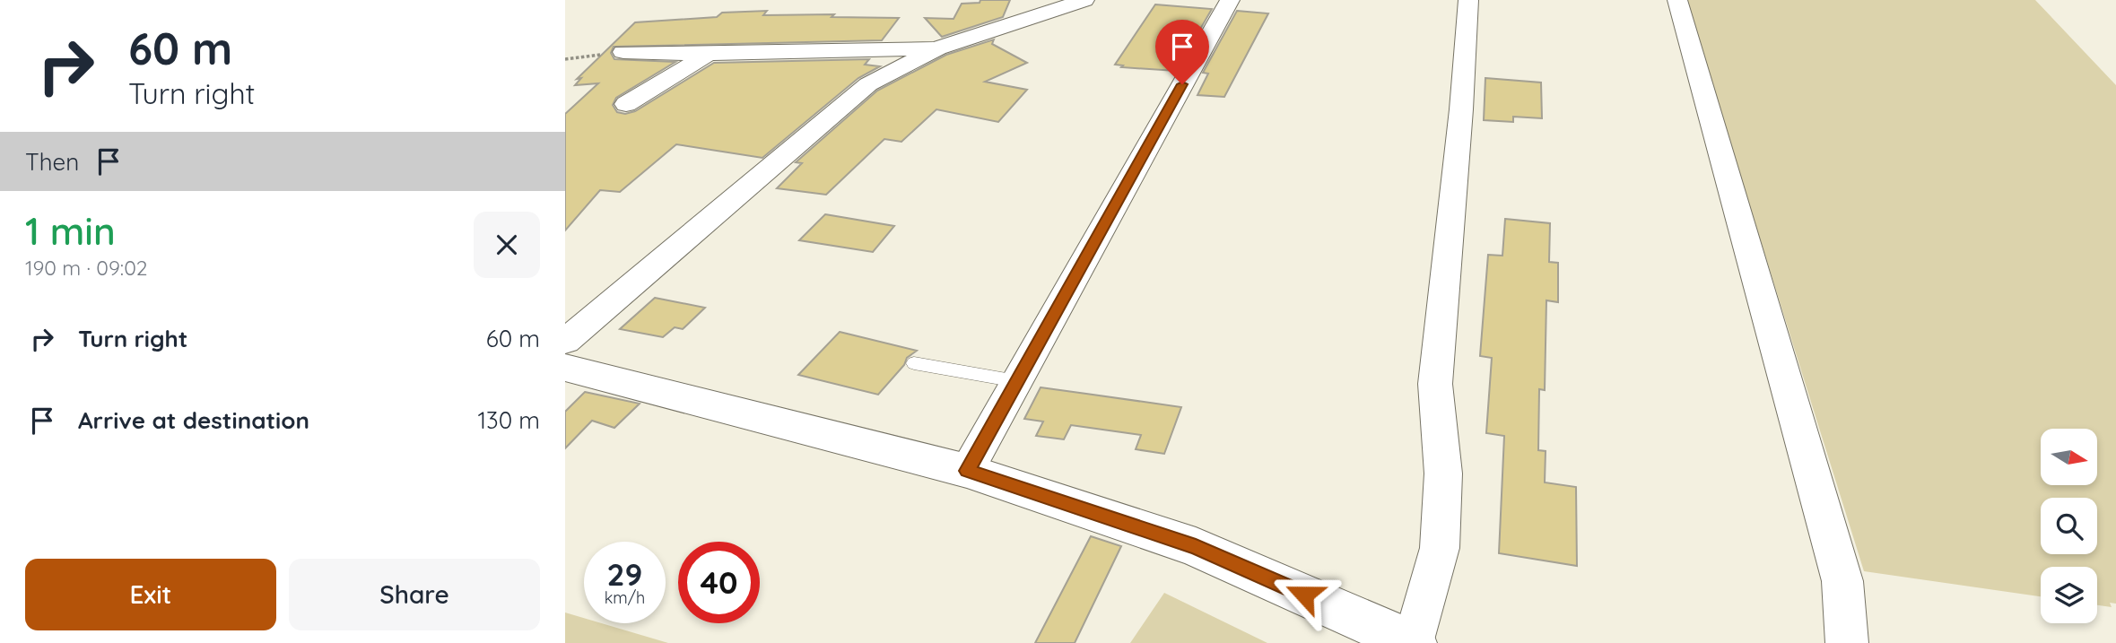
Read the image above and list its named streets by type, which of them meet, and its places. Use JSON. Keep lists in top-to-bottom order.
{
  "north": "right",
  "page": {
    "turn": ["60 m", "Turn right"],
    "then": "Then",
    "heading": ["1 min", "190 m · 09:02"],
    "list": [
      {
        "name": "Turn right",
        "value": "60 m"
      },
      {
        "name": "Arrive at destination",
        "value": "130 m"
      }
    ],
    "speed": "29 km/h",
    "limit": "40",
    "buttons": ["Exit", "Share"]
  }
}
